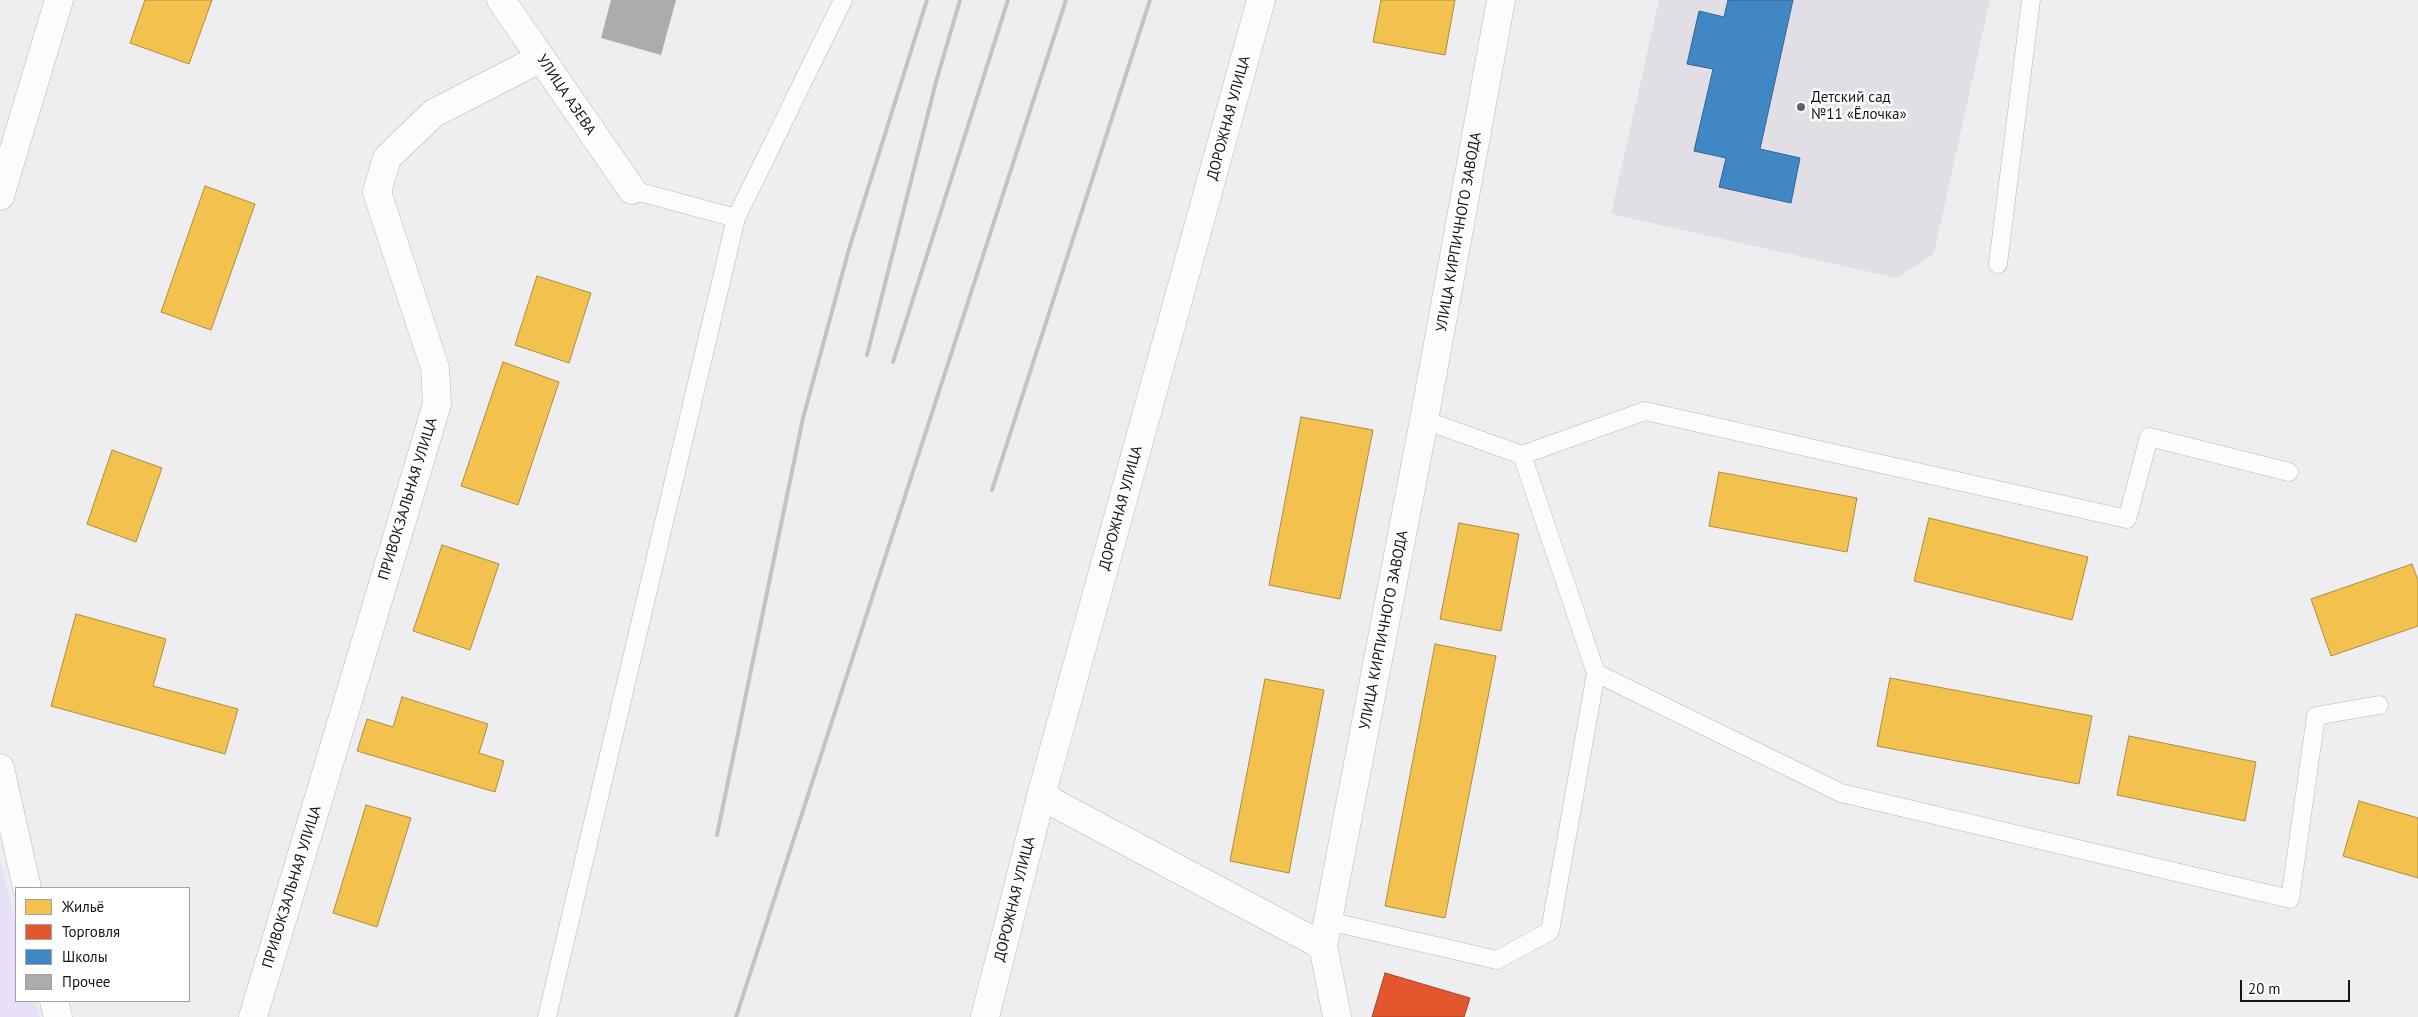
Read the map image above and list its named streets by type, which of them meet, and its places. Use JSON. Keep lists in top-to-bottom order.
{
  "streets": {
    "street": [
      "УЛИЦА АЗЕВА",
      "ДОРОЖНАЯ УЛИЦА",
      "УЛИЦА КИРПИЧНОГО ЗАВОДА",
      "ПРИВОКЗАЛЬНАЯ УЛИЦА"
    ]
  },
  "crossings": [
    ["УЛИЦА АЗЕВА", "ПРИВОКЗАЛЬНАЯ УЛИЦА"]
  ],
  "places": ["Детский сад №11 «Ёлочка»"],
  "legend": [
    "Жильё",
    "Торговля",
    "Школы",
    "Прочее"
  ],
  "scale_bar": "20 m"
}
